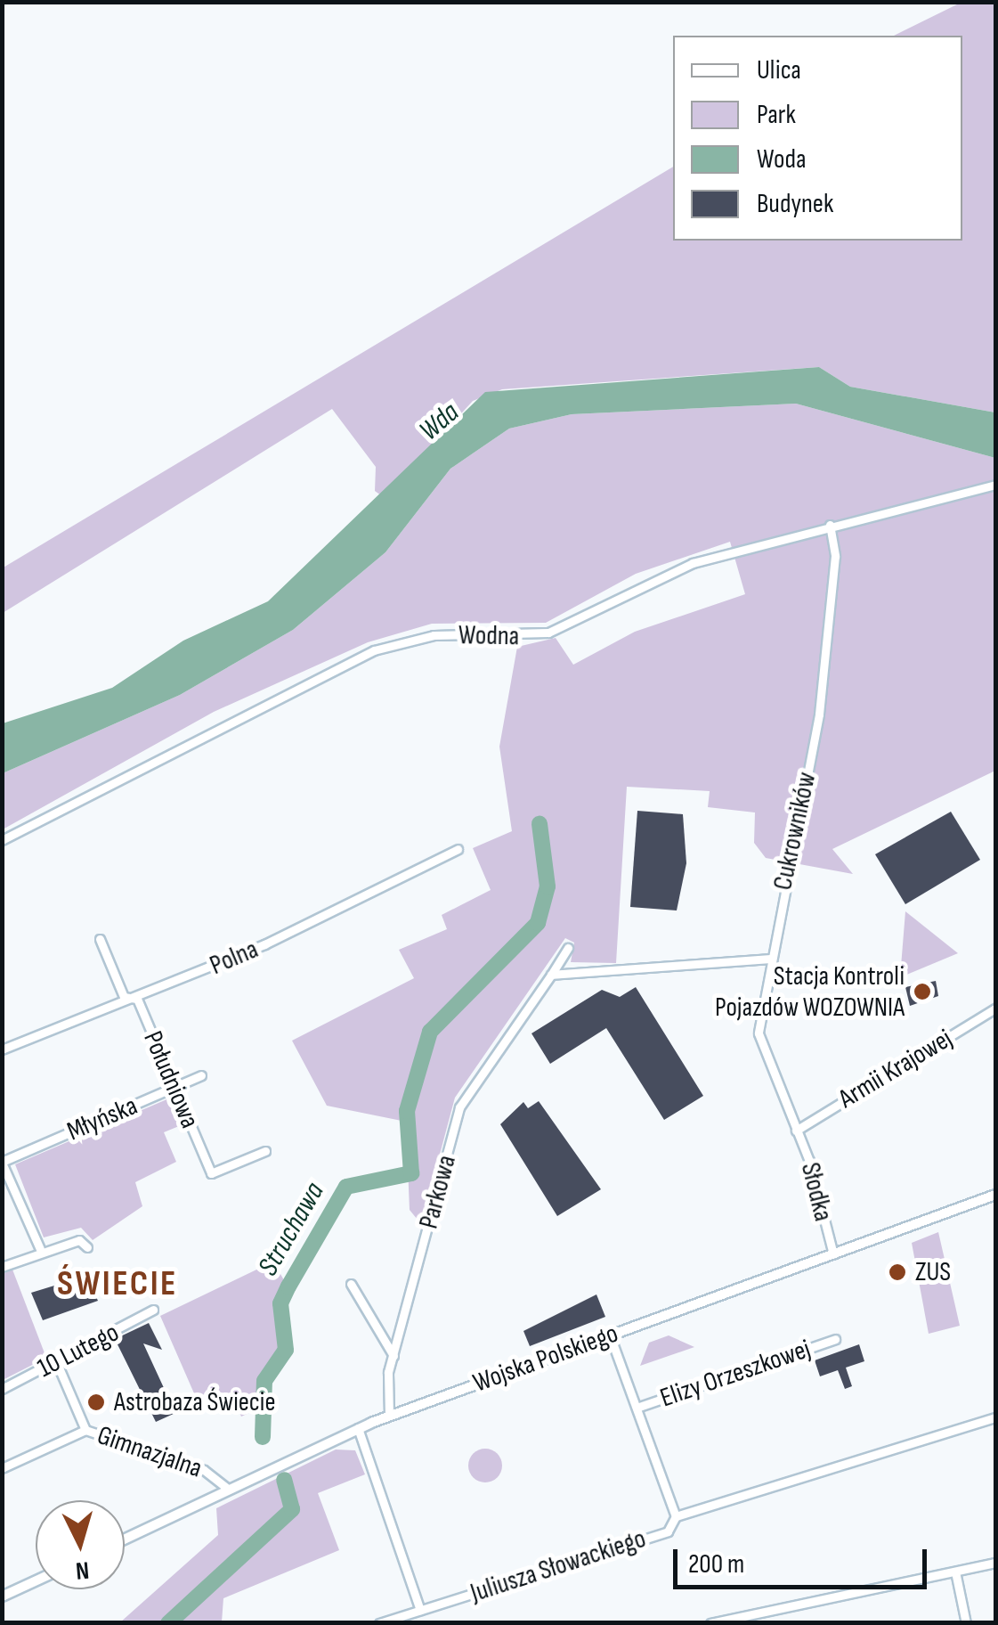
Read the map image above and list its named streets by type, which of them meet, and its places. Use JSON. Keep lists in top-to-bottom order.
{
  "streets": {
    "street": [
      "Wodna",
      "Cukrowników",
      "Polna",
      "Armii Krajowej",
      "Południowa",
      "Młyńska",
      "Parkowa",
      "Słodka",
      "10 Lutego",
      "Wojska Polskiego",
      "Elizy Orzeszkowej",
      "Gimnazjalna",
      "Juliusza Słowackiego"
    ]
  },
  "crossings": [
    ["Wodna", "Cukrowników"],
    ["Cukrowników", "Armii Krajowej"],
    ["Cukrowników", "Słodka"],
    ["Polna", "Południowa"],
    ["Armii Krajowej", "Słodka"],
    ["Południowa", "Młyńska"],
    ["Parkowa", "Wojska Polskiego"],
    ["Słodka", "Wojska Polskiego"],
    ["10 Lutego", "Gimnazjalna"],
    ["Wojska Polskiego", "Gimnazjalna"]
  ],
  "districts": ["ŚWIECIE"],
  "water": ["Wda", "Struchawa"],
  "places": ["Stacja Kontroli Pojazdów WOZOWNIA", "ZUS", "Astrobaza Świecie"],
  "legend": [
    "Ulica",
    "Park",
    "Woda",
    "Budynek"
  ],
  "scale_bar": "200 m",
  "north": "bottom"
}
